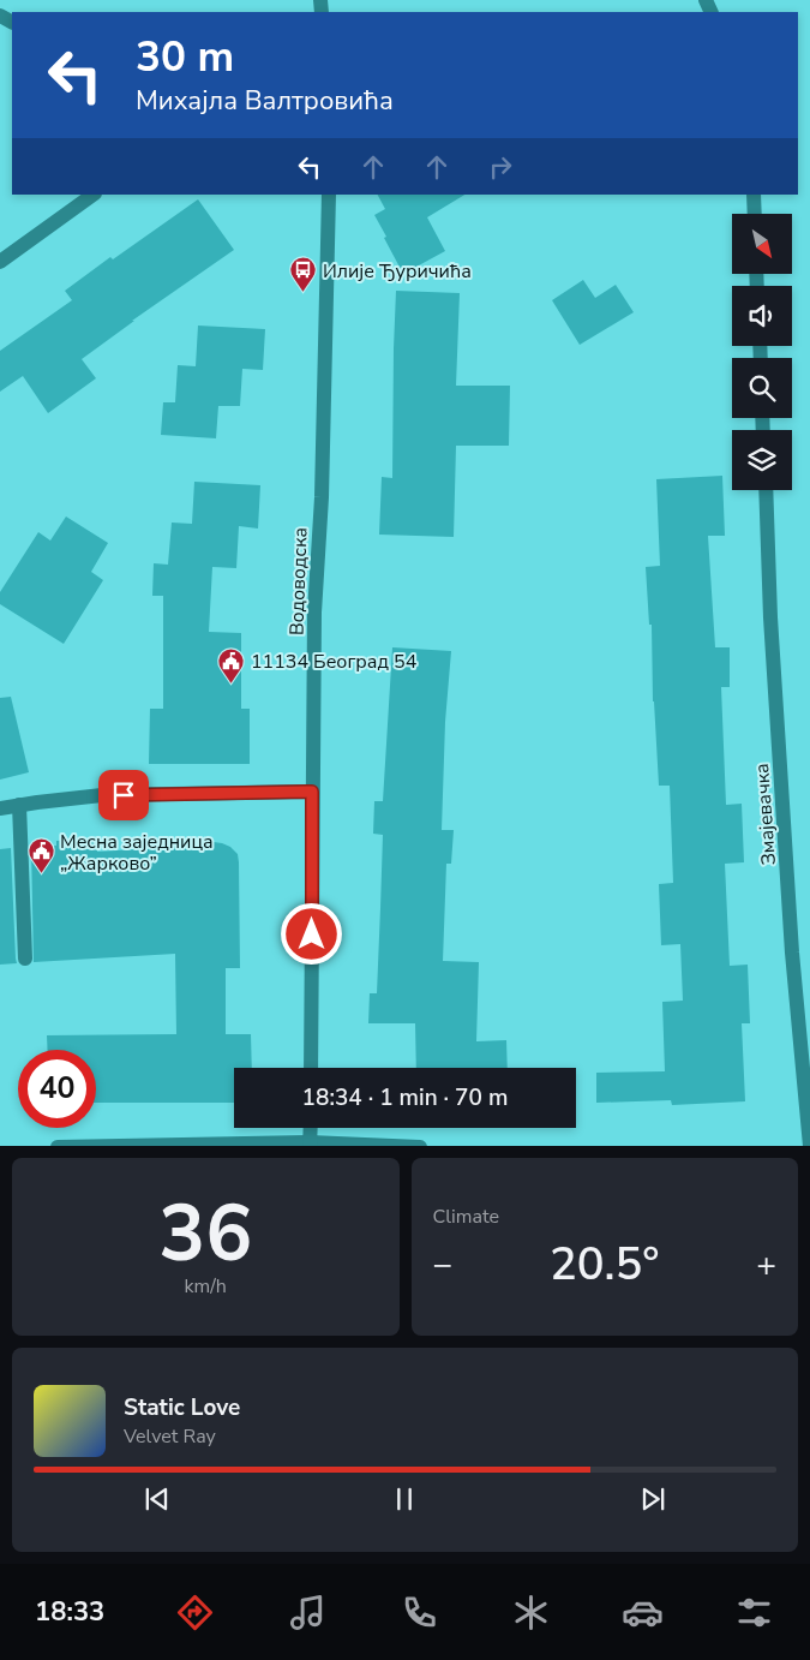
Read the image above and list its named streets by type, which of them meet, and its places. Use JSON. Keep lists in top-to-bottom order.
{
  "streets": {
    "street": ["Водоводска", "Змајевачка"]
  },
  "places": {
    "bus stop": ["Илије Ђуричића"],
    "public building": ["11134 Београд 54", "Месна заједница „Жарково”"]
  },
  "north": "bottom right",
  "page": {
    "turn": ["30 m", "Михајла Валтровића"],
    "limit": "40",
    "trip": "18:34 · 1 min · 70 m",
    "tile": [
      ["36", "km/h"],
      "Climate"
    ],
    "heat": ["−", "20.5°", "+"],
    "song": ["Static Love", "Velvet Ray"],
    "tabs": "18:33"
  }
}
